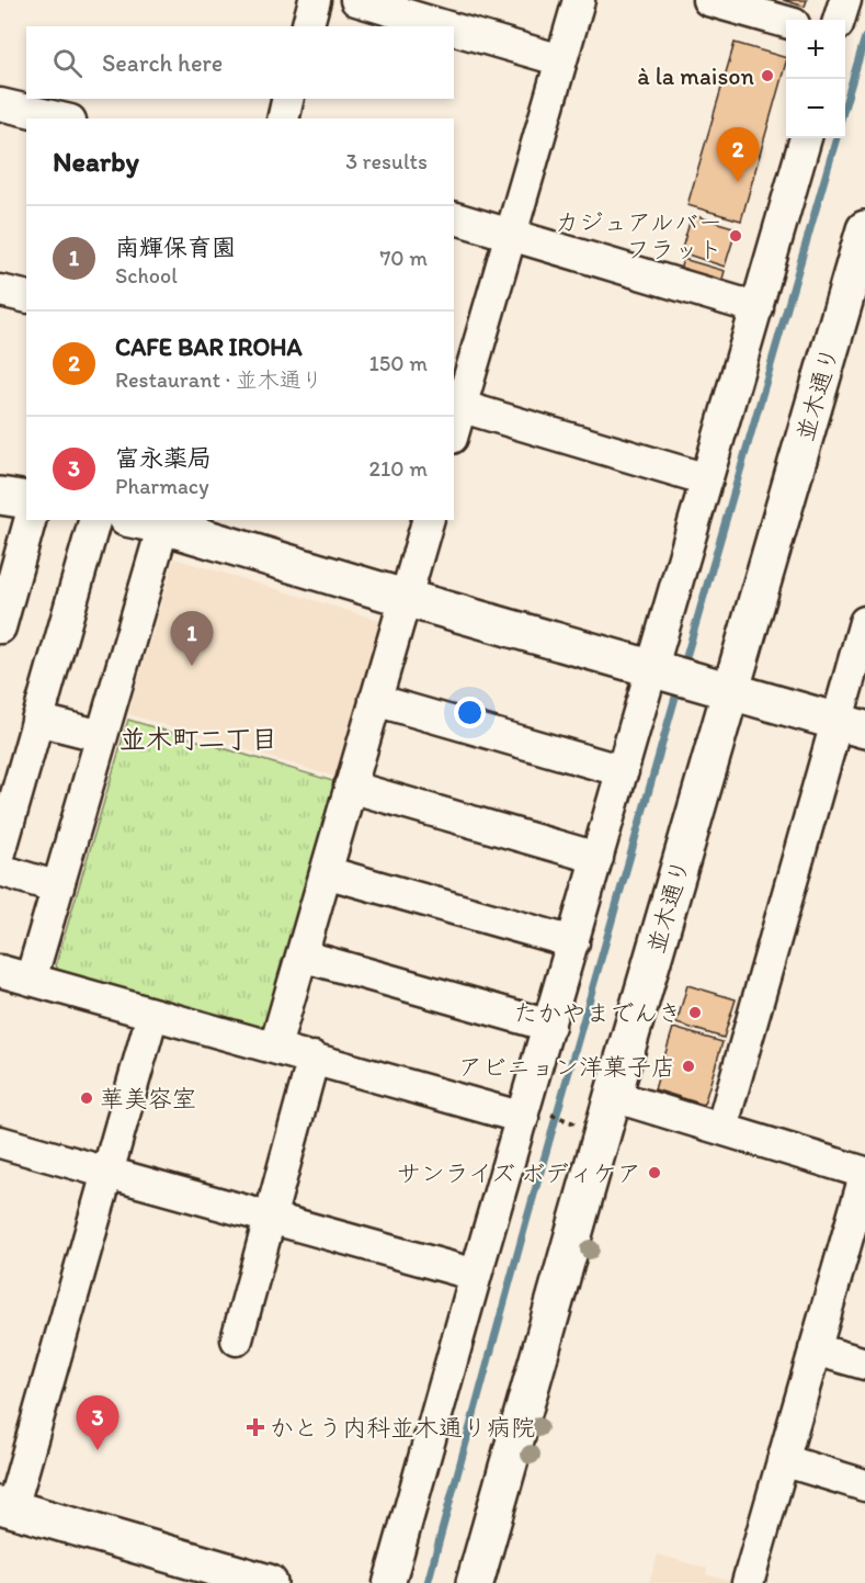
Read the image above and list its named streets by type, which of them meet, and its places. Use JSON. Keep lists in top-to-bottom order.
{
  "streets": {
    "street": ["並木通り"]
  },
  "districts": ["並木町二丁目"],
  "places": {
    "other": [
      "à la maison",
      "カジュアルバー フラット",
      "たかやまでんき",
      "アビニョン洋菓子店",
      "華美容室",
      "サンライズ ボディケア"
    ],
    "health": ["かとう内科並木通り病院"]
  },
  "page": {
    "map_buttons": ["+", "−"],
    "search": "Search here",
    "heading": ["Nearby", "3 results"],
    "pins": ["2", "1", "3"],
    "list": [
      {
        "mark": "1",
        "name": "南輝保育園",
        "note": "School",
        "value": "70 m"
      },
      {
        "mark": "2",
        "name": "CAFE BAR IROHA",
        "note": "Restaurant · 並木通り",
        "value": "150 m"
      },
      {
        "mark": "3",
        "name": "富永薬局",
        "note": "Pharmacy",
        "value": "210 m"
      }
    ]
  }
}
